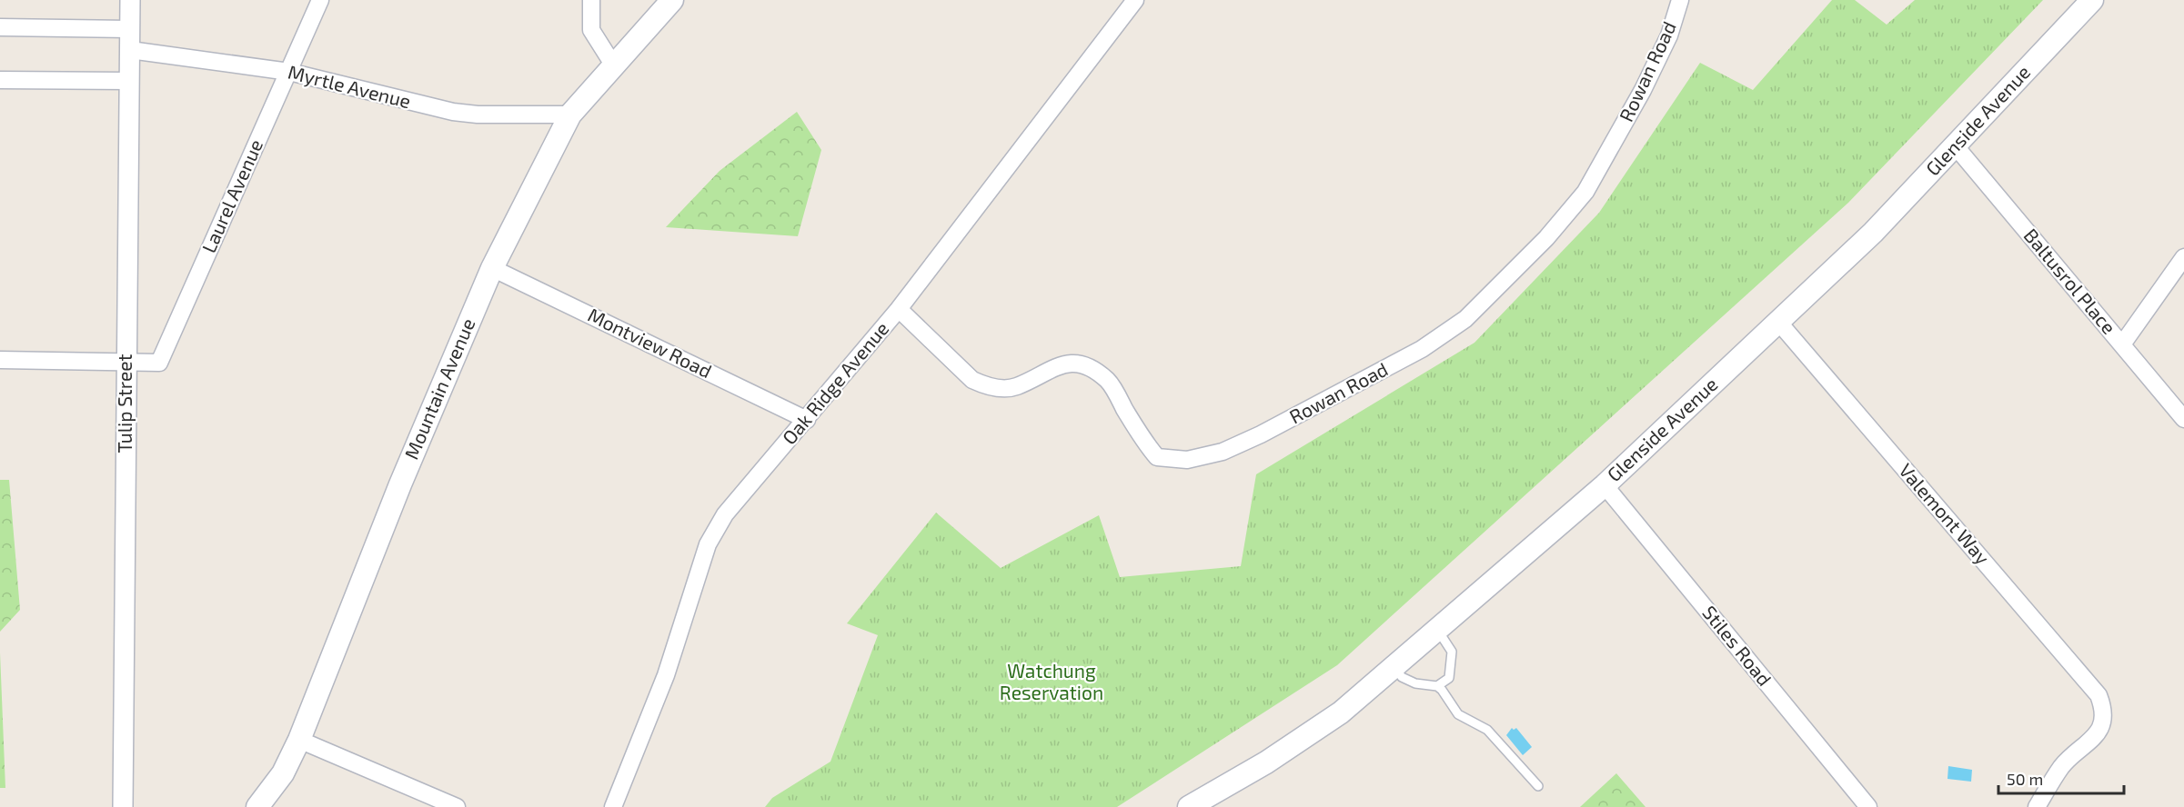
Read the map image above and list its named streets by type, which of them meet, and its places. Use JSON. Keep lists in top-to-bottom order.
{
  "streets": {
    "main road": ["Glenside Avenue", "Mountain Avenue"],
    "street": [
      "Rowan Road",
      "Myrtle Avenue",
      "Laurel Avenue",
      "Baltusrol Place",
      "Montview Road",
      "Oak Ridge Avenue",
      "Tulip Street",
      "Valemont Way",
      "Stiles Road"
    ]
  },
  "crossings": [
    ["Rowan Road", "Oak Ridge Avenue"],
    ["Myrtle Avenue", "Laurel Avenue"],
    ["Myrtle Avenue", "Mountain Avenue"],
    ["Myrtle Avenue", "Tulip Street"],
    ["Glenside Avenue", "Baltusrol Place"],
    ["Glenside Avenue", "Valemont Way"],
    ["Glenside Avenue", "Stiles Road"],
    ["Laurel Avenue", "Tulip Street"],
    ["Montview Road", "Oak Ridge Avenue"],
    ["Montview Road", "Mountain Avenue"]
  ],
  "parks": ["Watchung Reservation"],
  "scale_bar": "50 m"
}
